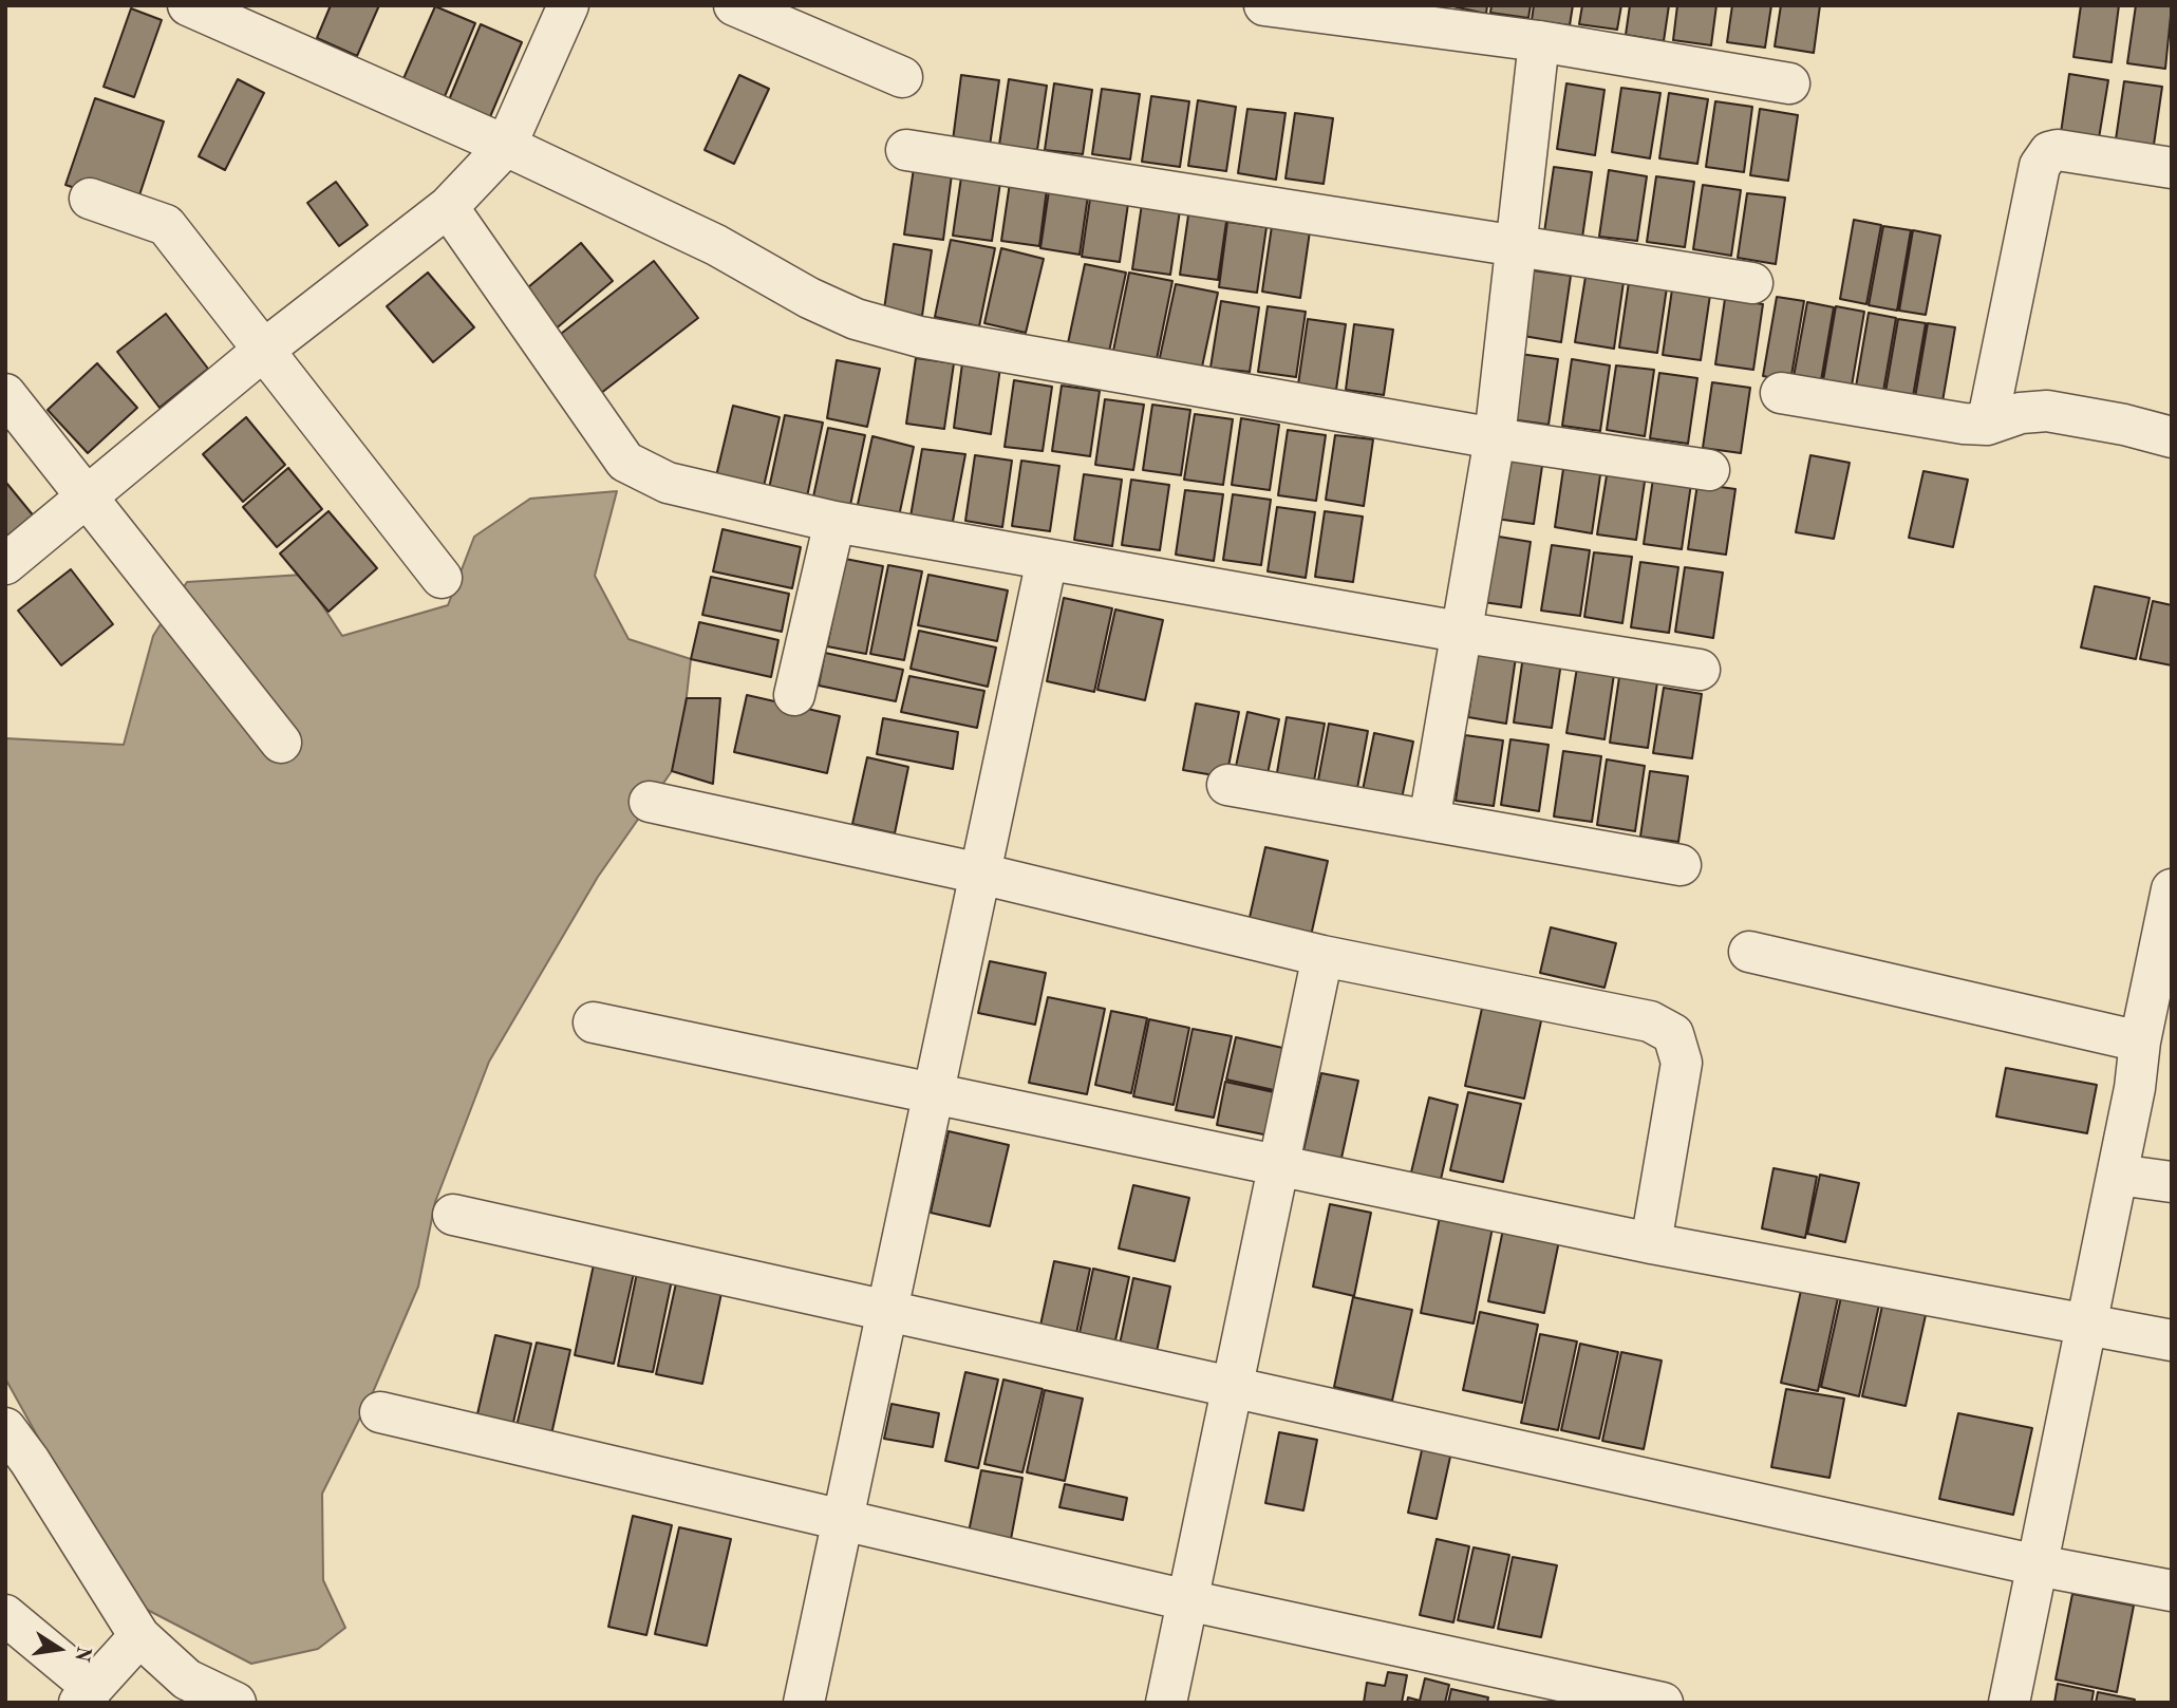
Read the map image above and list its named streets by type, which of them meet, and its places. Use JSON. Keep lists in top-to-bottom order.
{
  "north": "right"
}
